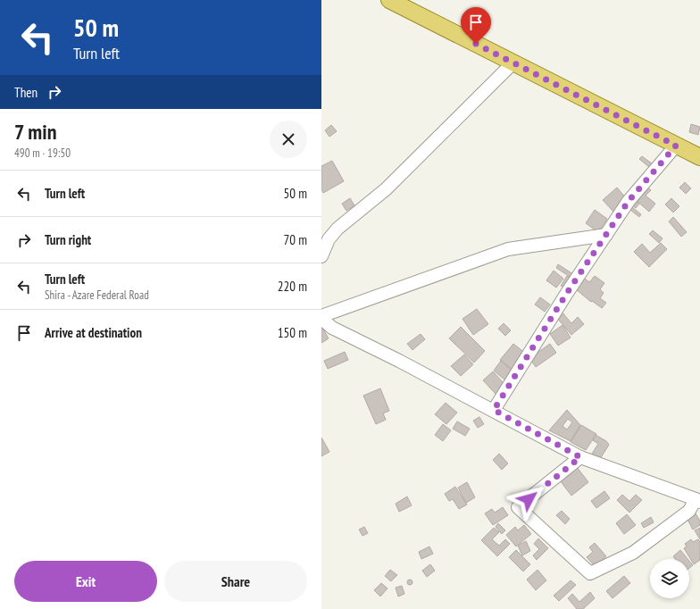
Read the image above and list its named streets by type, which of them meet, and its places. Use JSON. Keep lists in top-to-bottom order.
{
  "page": {
    "turn": ["50 m", "Turn left"],
    "then": "Then",
    "heading": ["7 min", "490 m · 19:50"],
    "list": [
      {
        "name": "Turn left",
        "value": "50 m"
      },
      {
        "name": "Turn right",
        "value": "70 m"
      },
      {
        "name": "Turn left",
        "note": "Shira - Azare Federal Road",
        "value": "220 m"
      },
      {
        "name": "Arrive at destination",
        "value": "150 m"
      }
    ],
    "buttons": ["Exit", "Share"]
  }
}
